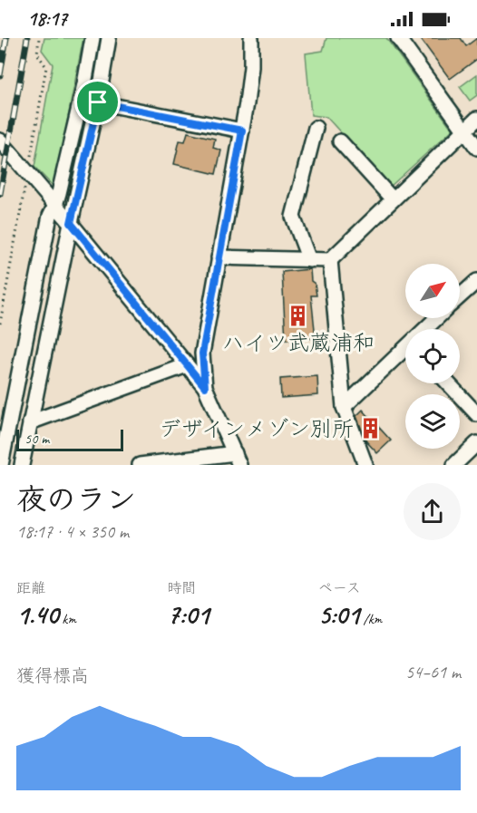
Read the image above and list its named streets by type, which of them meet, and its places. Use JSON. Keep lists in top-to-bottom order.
{
  "places": {
    "building": ["ハイツ武蔵浦和", "デザインメゾン別所"]
  },
  "scale_bar": "50 m",
  "north": "top right",
  "page": {
    "status": "18:17",
    "scale": "50 m",
    "heading": ["夜のラン", "18:17 · 4 × 350 m"],
    "stats": [
      ["距離", "1.40 km"],
      ["時間", "7:01"],
      ["ペース", "5:01 /km"]
    ],
    "chart": ["獲得標高", "54–61 m"]
  }
}
